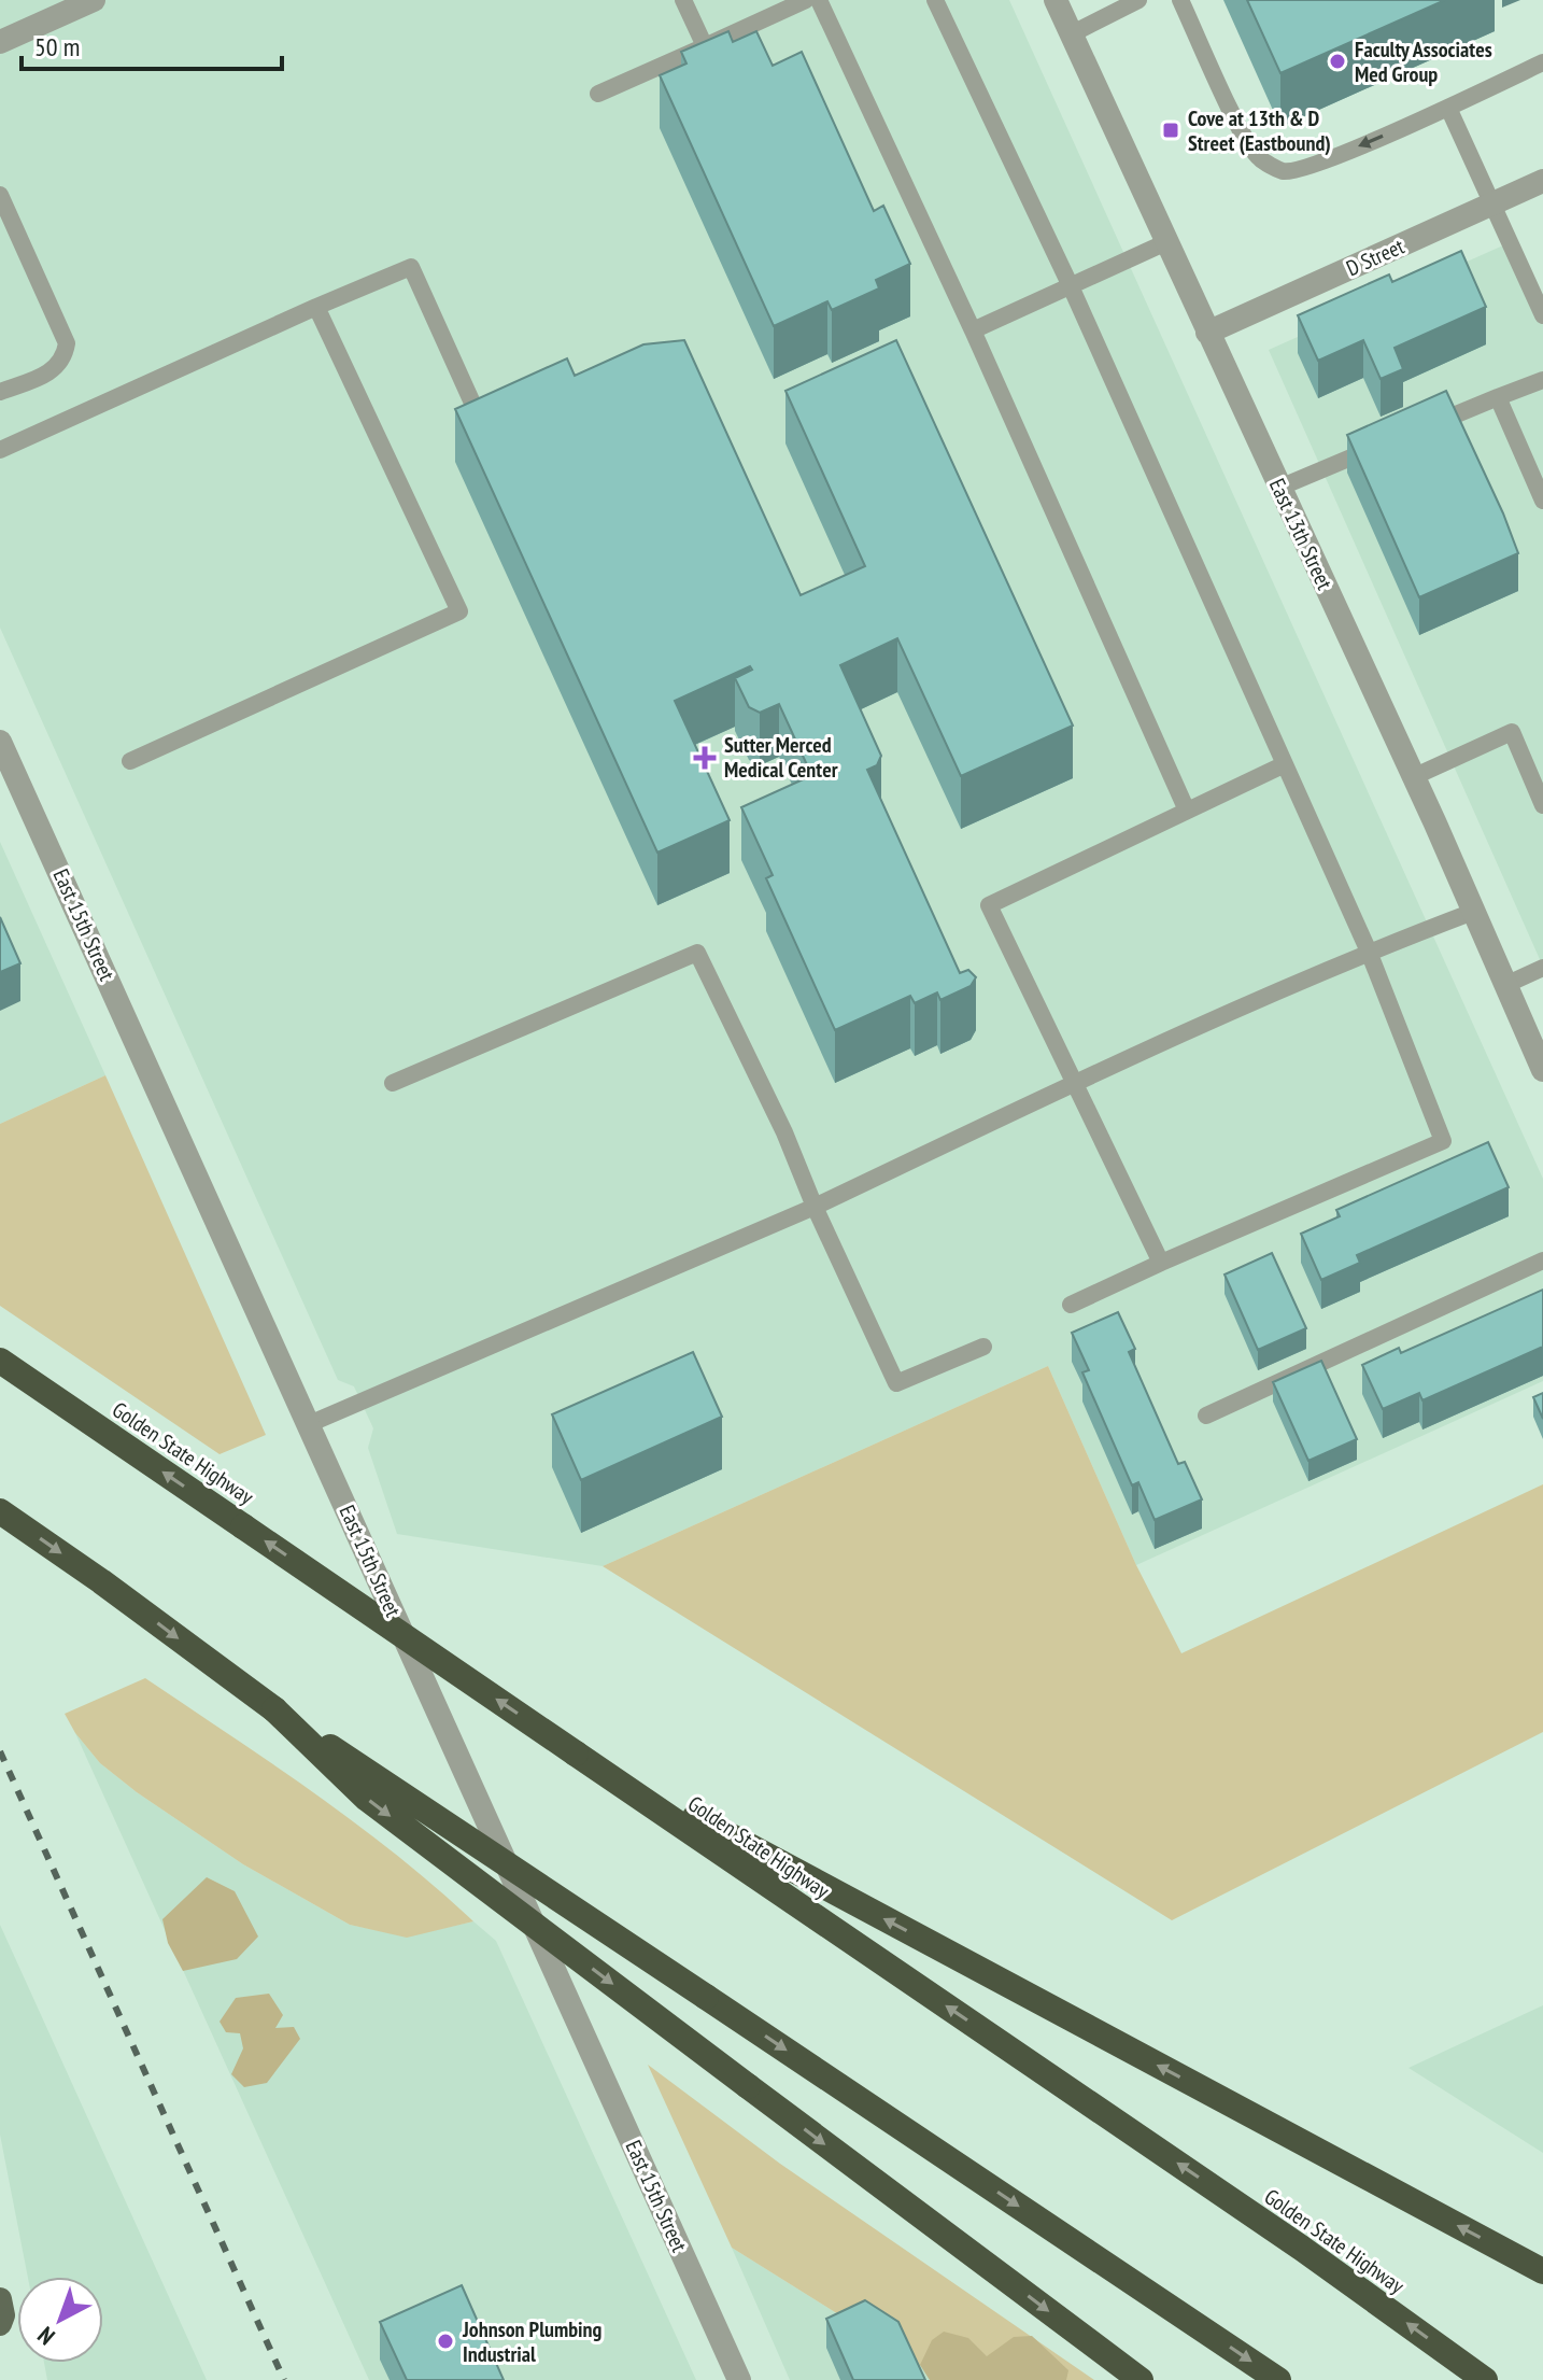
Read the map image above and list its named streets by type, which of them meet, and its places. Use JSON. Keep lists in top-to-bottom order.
{
  "streets": {
    "highway": ["Golden State Highway"],
    "street": ["D Street", "East 13th Street", "East 15th Street"]
  },
  "crossings": [
    ["D Street", "East 13th Street"]
  ],
  "places": {
    "other": ["Faculty Associates Med Group", "Johnson Plumbing Industrial"],
    "transit": ["Cove at 13th & D Street (Eastbound)"],
    "health": ["Sutter Merced Medical Center"]
  },
  "scale_bar": "50 m",
  "north": "bottom left"
}
